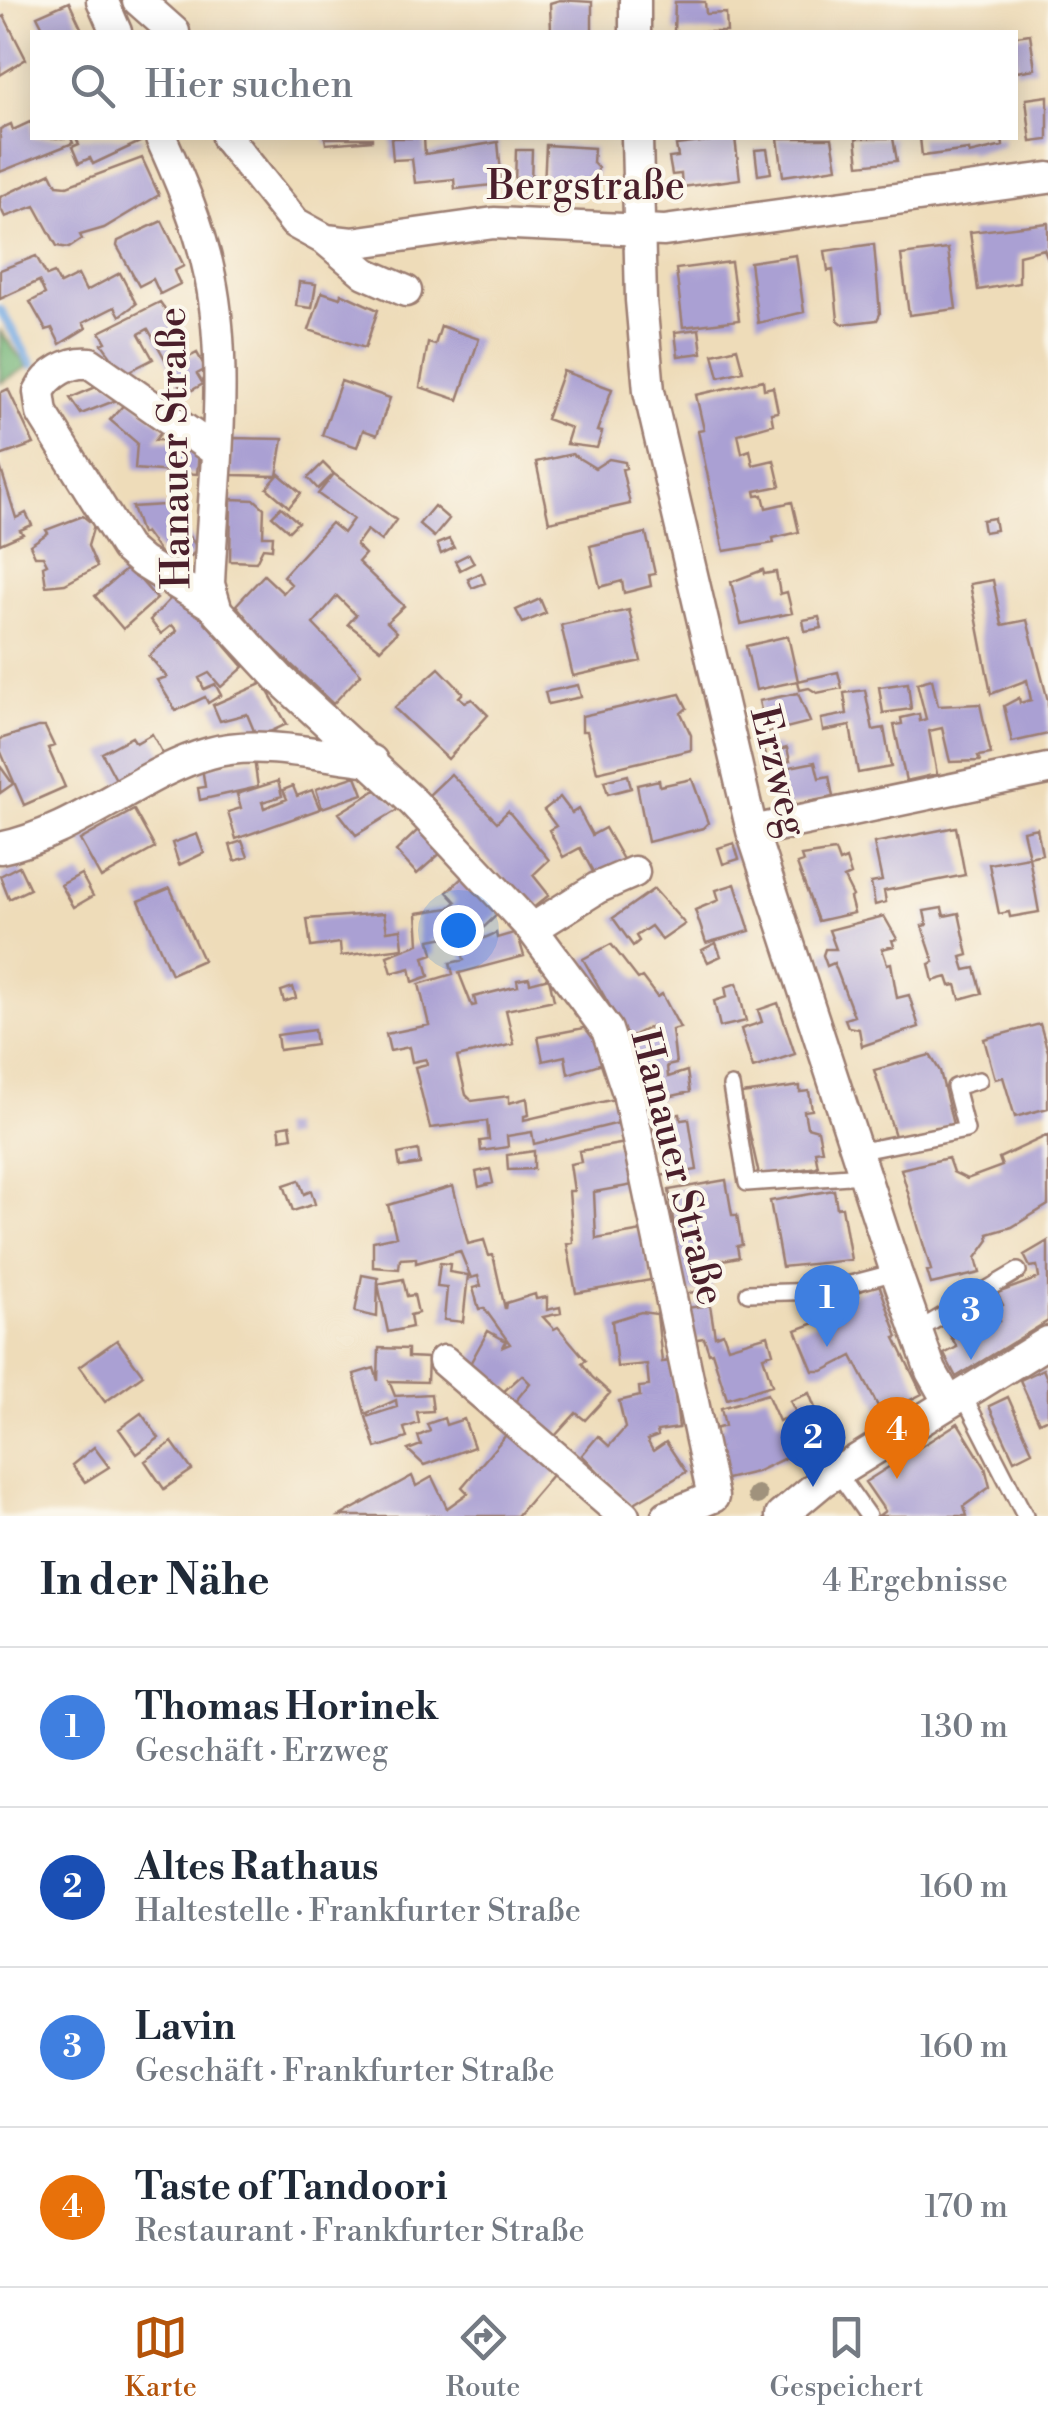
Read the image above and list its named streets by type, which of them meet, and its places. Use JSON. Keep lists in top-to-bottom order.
{
  "streets": {
    "street": ["Bergstraße", "Hanauer Straße", "Erzweg"]
  },
  "crossings": [
    ["Bergstraße", "Erzweg"]
  ],
  "page": {
    "search": "Hier suchen",
    "pins": [
      "1",
      "3",
      "4",
      "2"
    ],
    "heading": ["In der Nähe", "4 Ergebnisse"],
    "list": [
      {
        "mark": "1",
        "name": "Thomas Horinek",
        "note": "Geschäft · Erzweg",
        "value": "130 m"
      },
      {
        "mark": "2",
        "name": "Altes Rathaus",
        "note": "Haltestelle · Frankfurter Straße",
        "value": "160 m"
      },
      {
        "mark": "3",
        "name": "Lavin",
        "note": "Geschäft · Frankfurter Straße",
        "value": "160 m"
      },
      {
        "mark": "4",
        "name": "Taste of Tandoori",
        "note": "Restaurant · Frankfurter Straße",
        "value": "170 m"
      }
    ],
    "nav": ["Karte", "Route", "Gespeichert"]
  }
}
